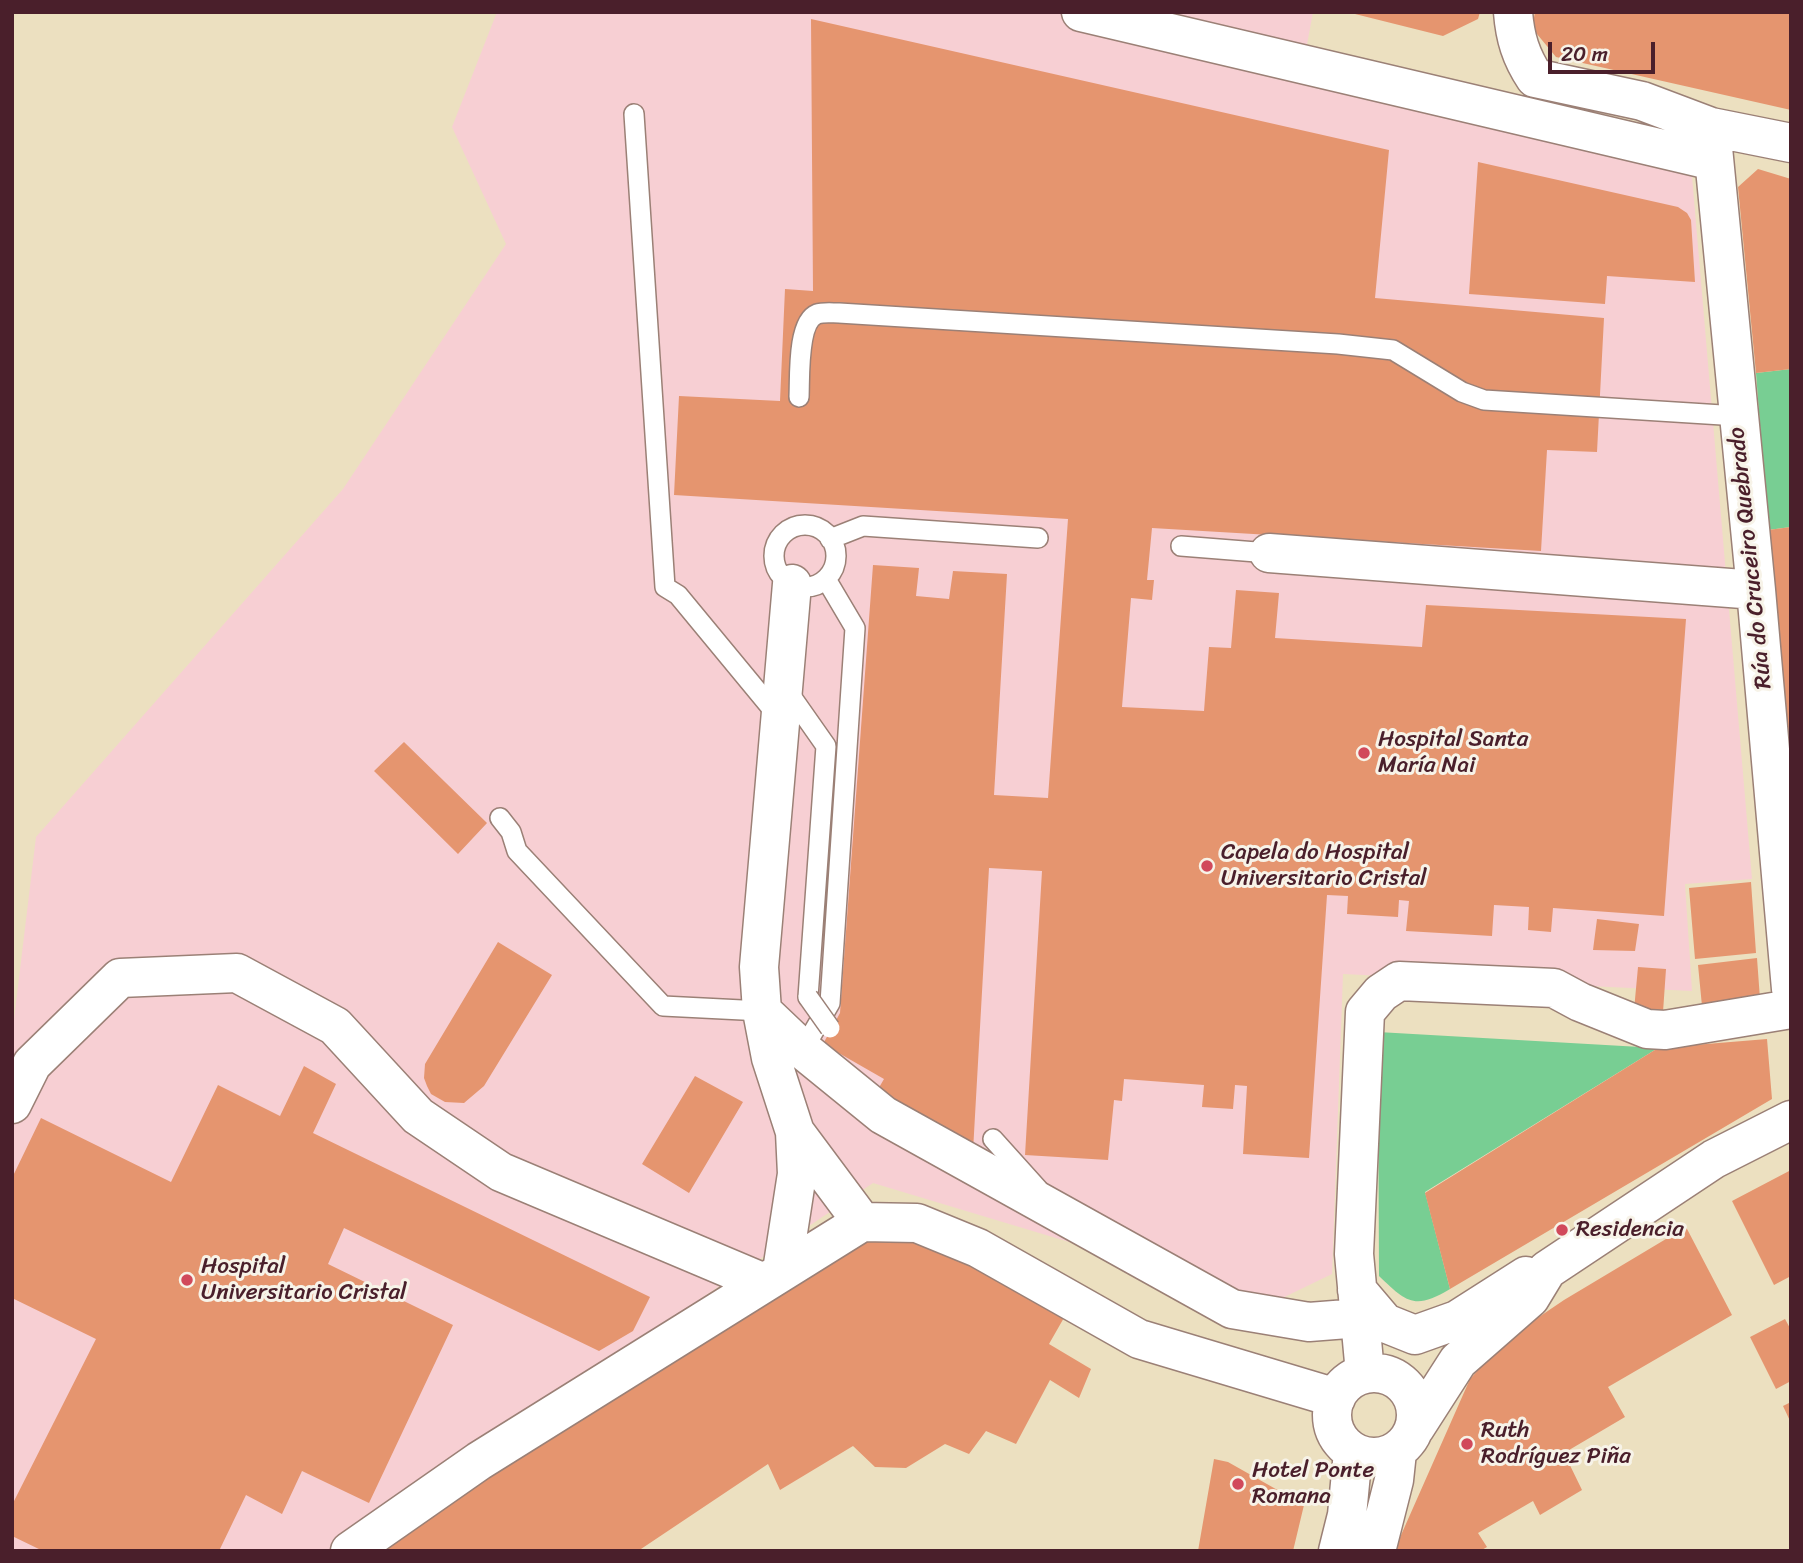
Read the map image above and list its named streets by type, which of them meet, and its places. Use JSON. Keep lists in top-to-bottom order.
{
  "streets": {
    "street": ["Rúa do Cruceiro Quebrado"]
  },
  "places": [
    "Hospital Santa María Nai",
    "Capela do Hospital Universitario Cristal",
    "Residencia",
    "Hospital Universitario Cristal",
    "Ruth Rodríguez Piña",
    "Hotel Ponte Romana"
  ],
  "scale_bar": "20 m"
}
